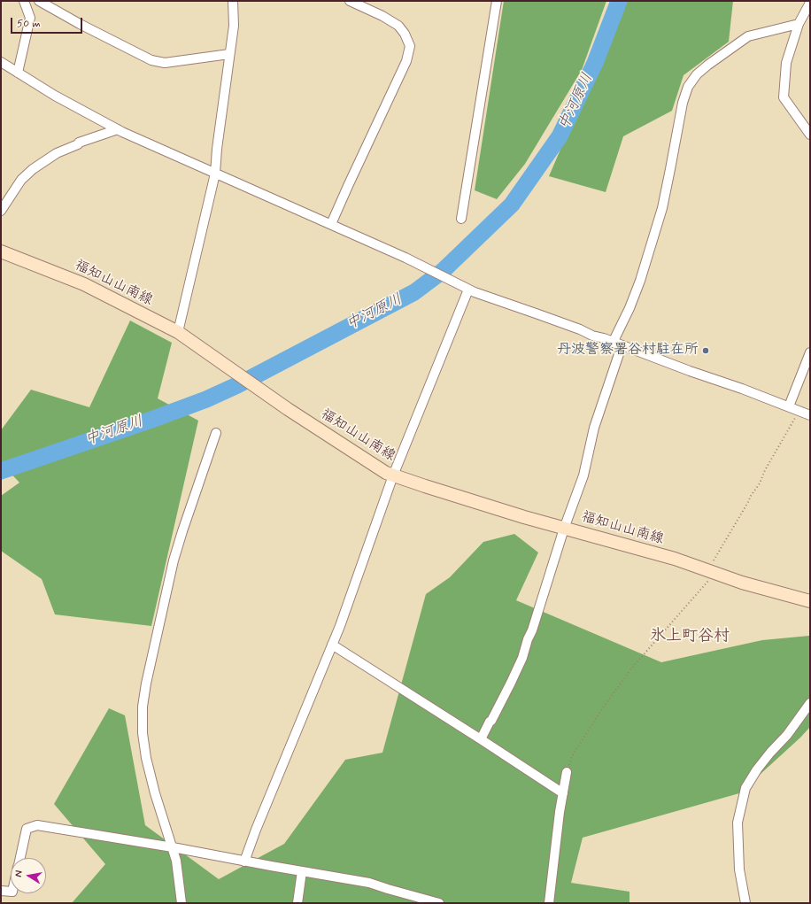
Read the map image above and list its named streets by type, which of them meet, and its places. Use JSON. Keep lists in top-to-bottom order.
{
  "streets": {
    "main road": ["福知山山南線"]
  },
  "districts": ["氷上町谷村"],
  "water": ["中河原川"],
  "places": ["丹波警察署谷村駐在所"],
  "scale_bar": "50 m",
  "north": "left"
}
